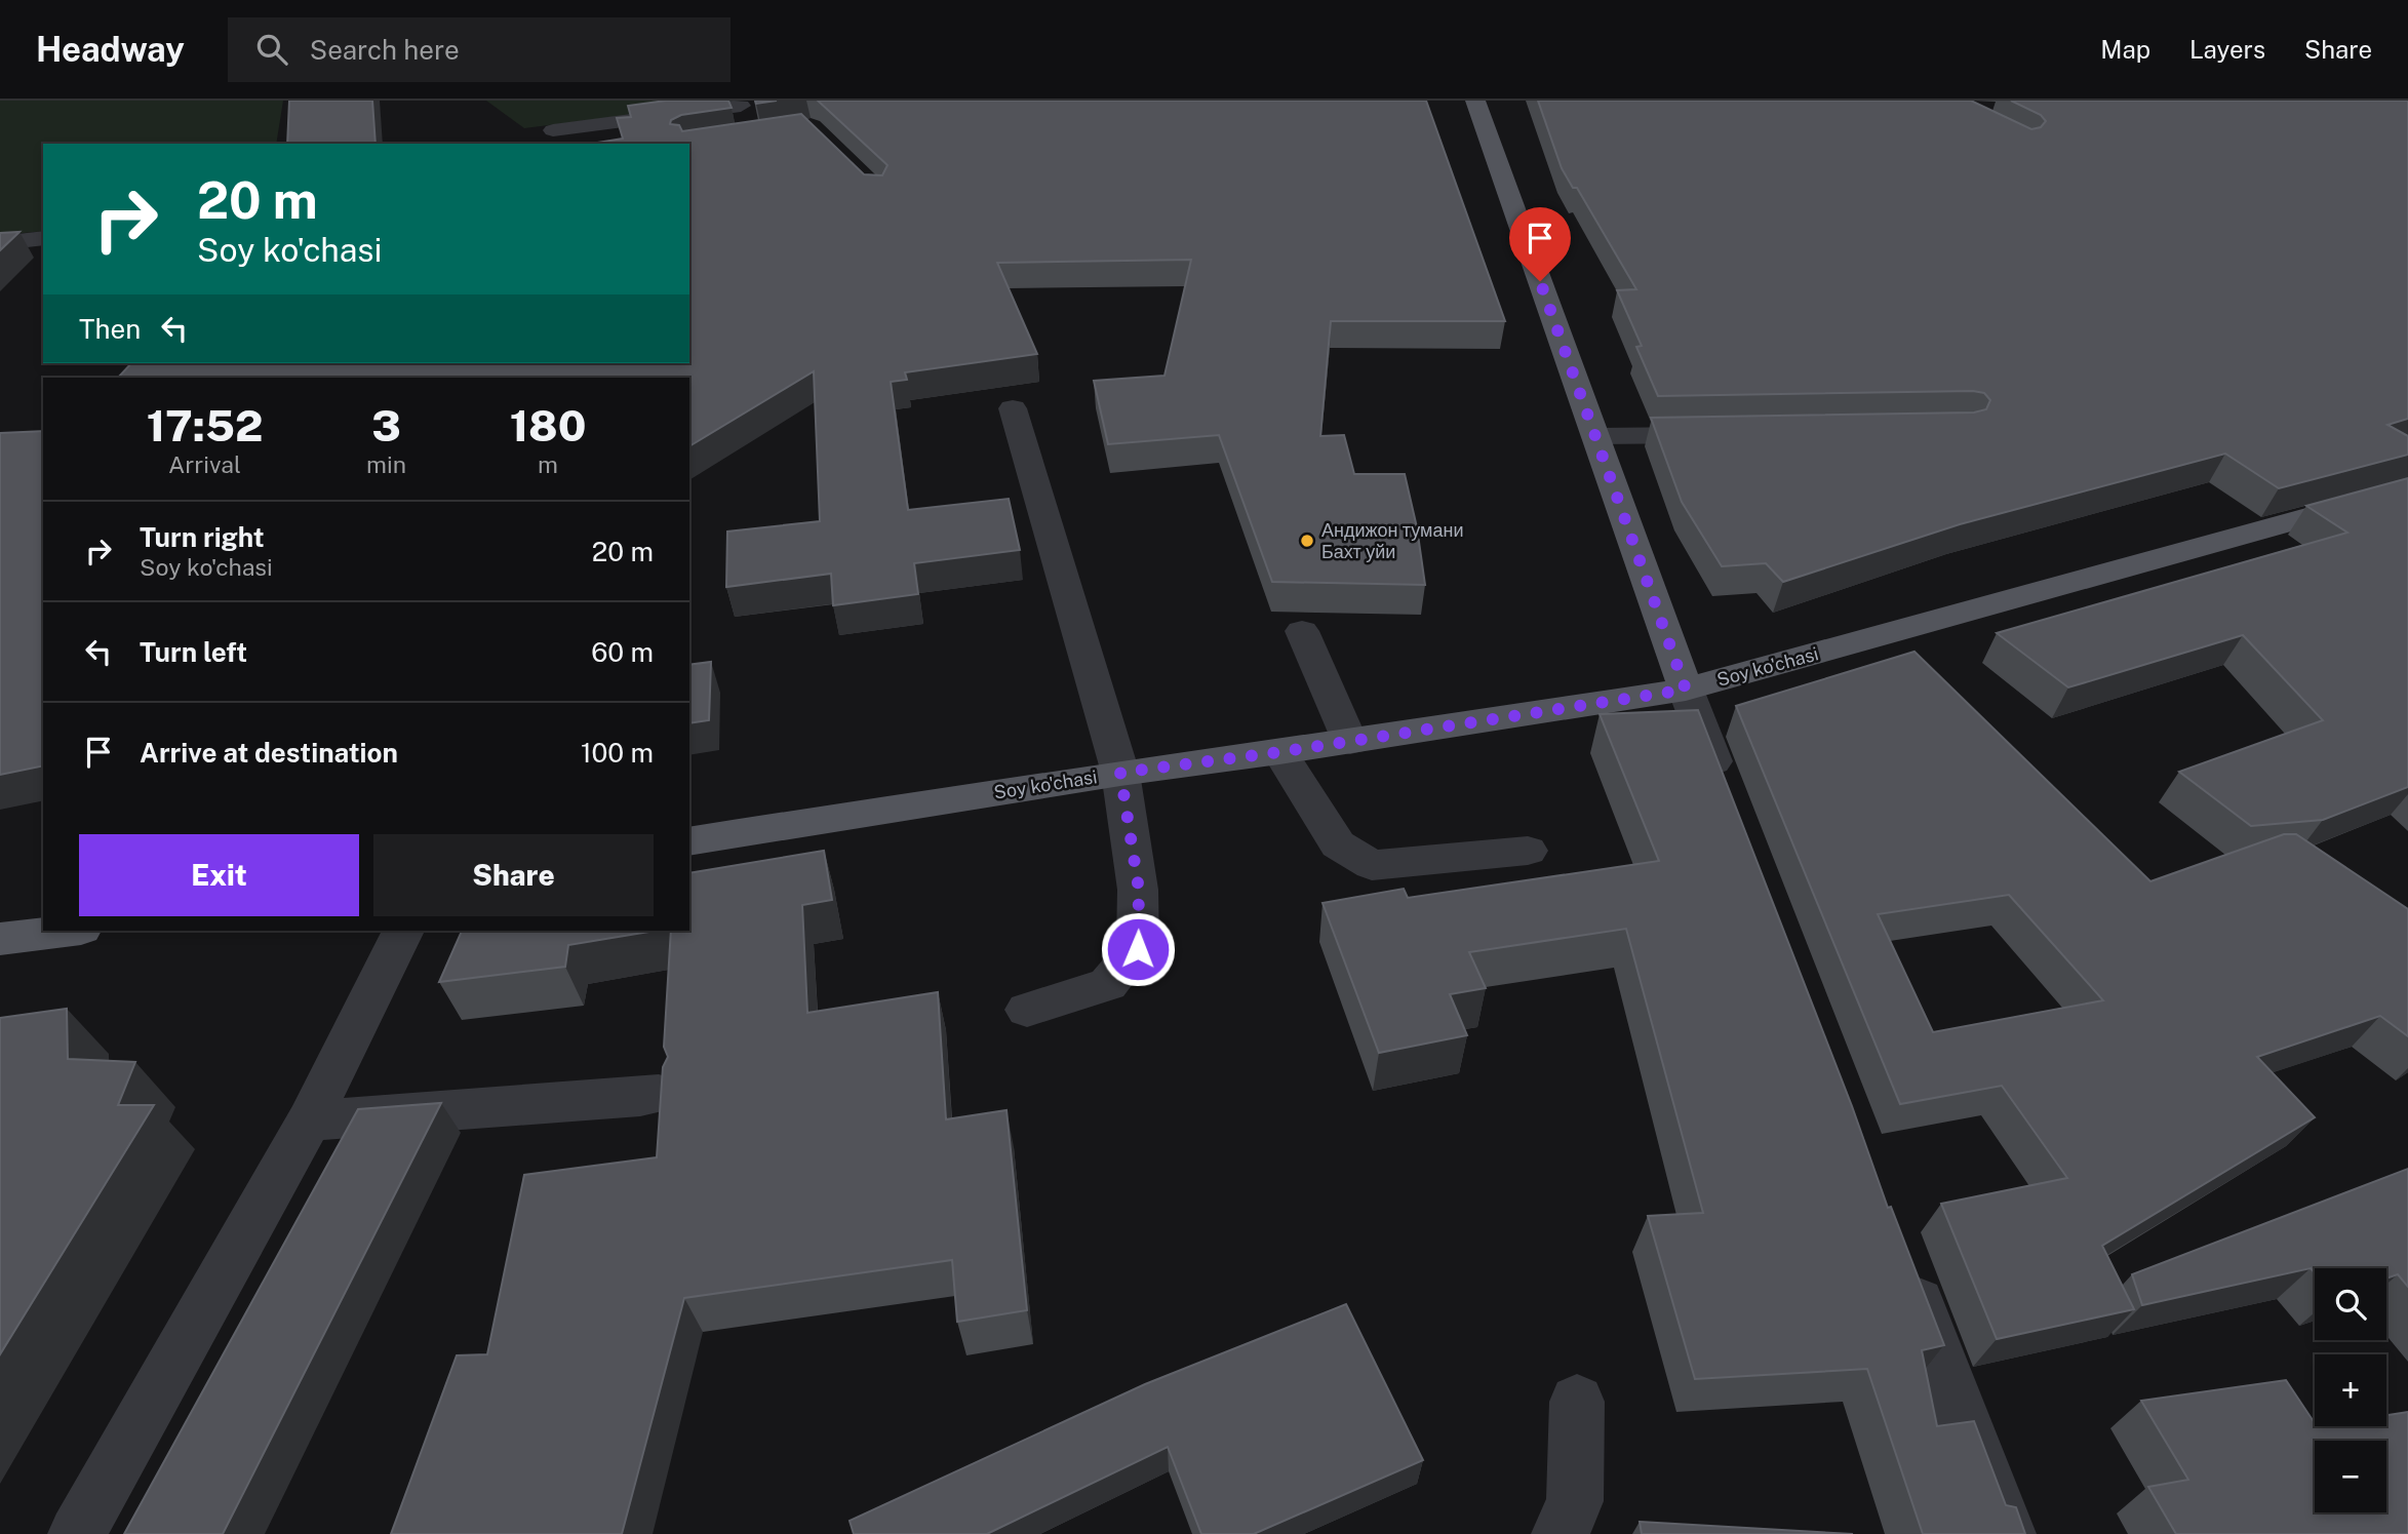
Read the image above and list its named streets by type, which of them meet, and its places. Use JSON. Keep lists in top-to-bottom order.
{
  "streets": {
    "main road": ["Soy ko'chasi"]
  },
  "places": ["Андижон тумани Бахт уйи"],
  "page": {
    "header": "Headway",
    "search": "Search here",
    "nav": ["Map", "Layers", "Share"],
    "turn": ["20 m", "Soy ko'chasi"],
    "then": "Then",
    "eta": [
      "17:52",
      "Arrival",
      "3",
      "min",
      "180",
      "m"
    ],
    "list": [
      {
        "name": "Turn right",
        "note": "Soy ko'chasi",
        "value": "20 m"
      },
      {
        "name": "Turn left",
        "value": "60 m"
      },
      {
        "name": "Arrive at destination",
        "value": "100 m"
      }
    ],
    "buttons": ["Exit", "Share"],
    "map_buttons": ["+", "−"]
  }
}
